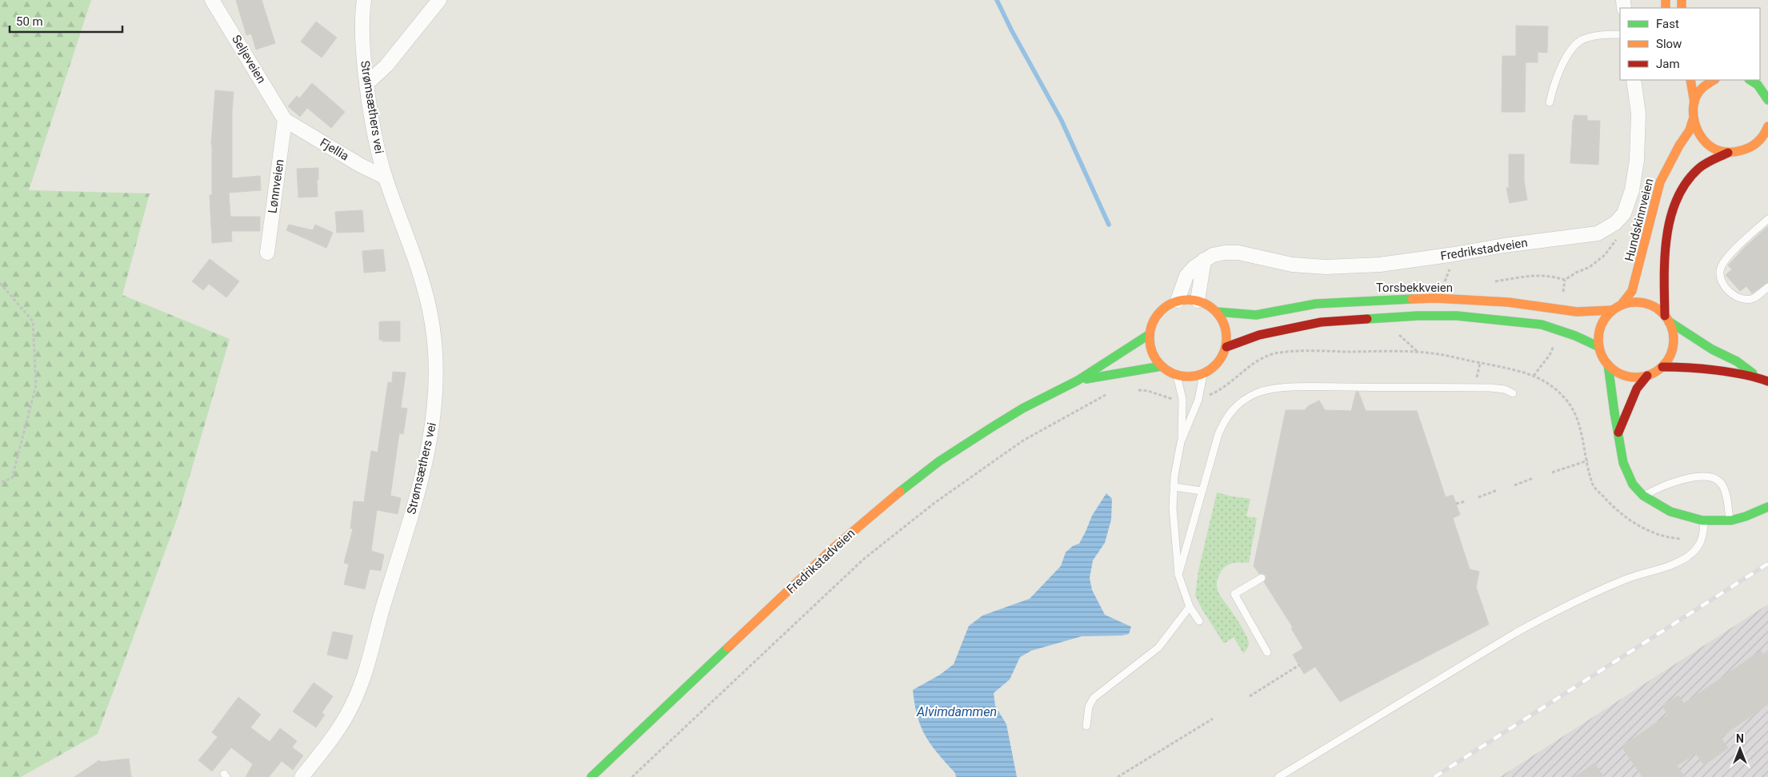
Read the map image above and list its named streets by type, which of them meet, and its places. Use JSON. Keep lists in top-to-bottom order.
{
  "streets": {
    "main road": ["Hundskinnveien", "Fredrikstadveien", "Torsbekkveien"],
    "street": [
      "Seljeveien",
      "Strømsæthers vei",
      "Fjellia",
      "Lønnveien"
    ]
  },
  "crossings": [
    ["Seljeveien", "Fjellia"],
    ["Seljeveien", "Lønnveien"],
    ["Strømsæthers vei", "Fjellia"],
    ["Fjellia", "Lønnveien"],
    ["Hundskinnveien", "Torsbekkveien"],
    ["Fredrikstadveien", "Torsbekkveien"]
  ],
  "water": ["Alvimdammen"],
  "legend": ["Fast", "Slow", "Jam"],
  "scale_bar": "50 m",
  "north": "top"
}
